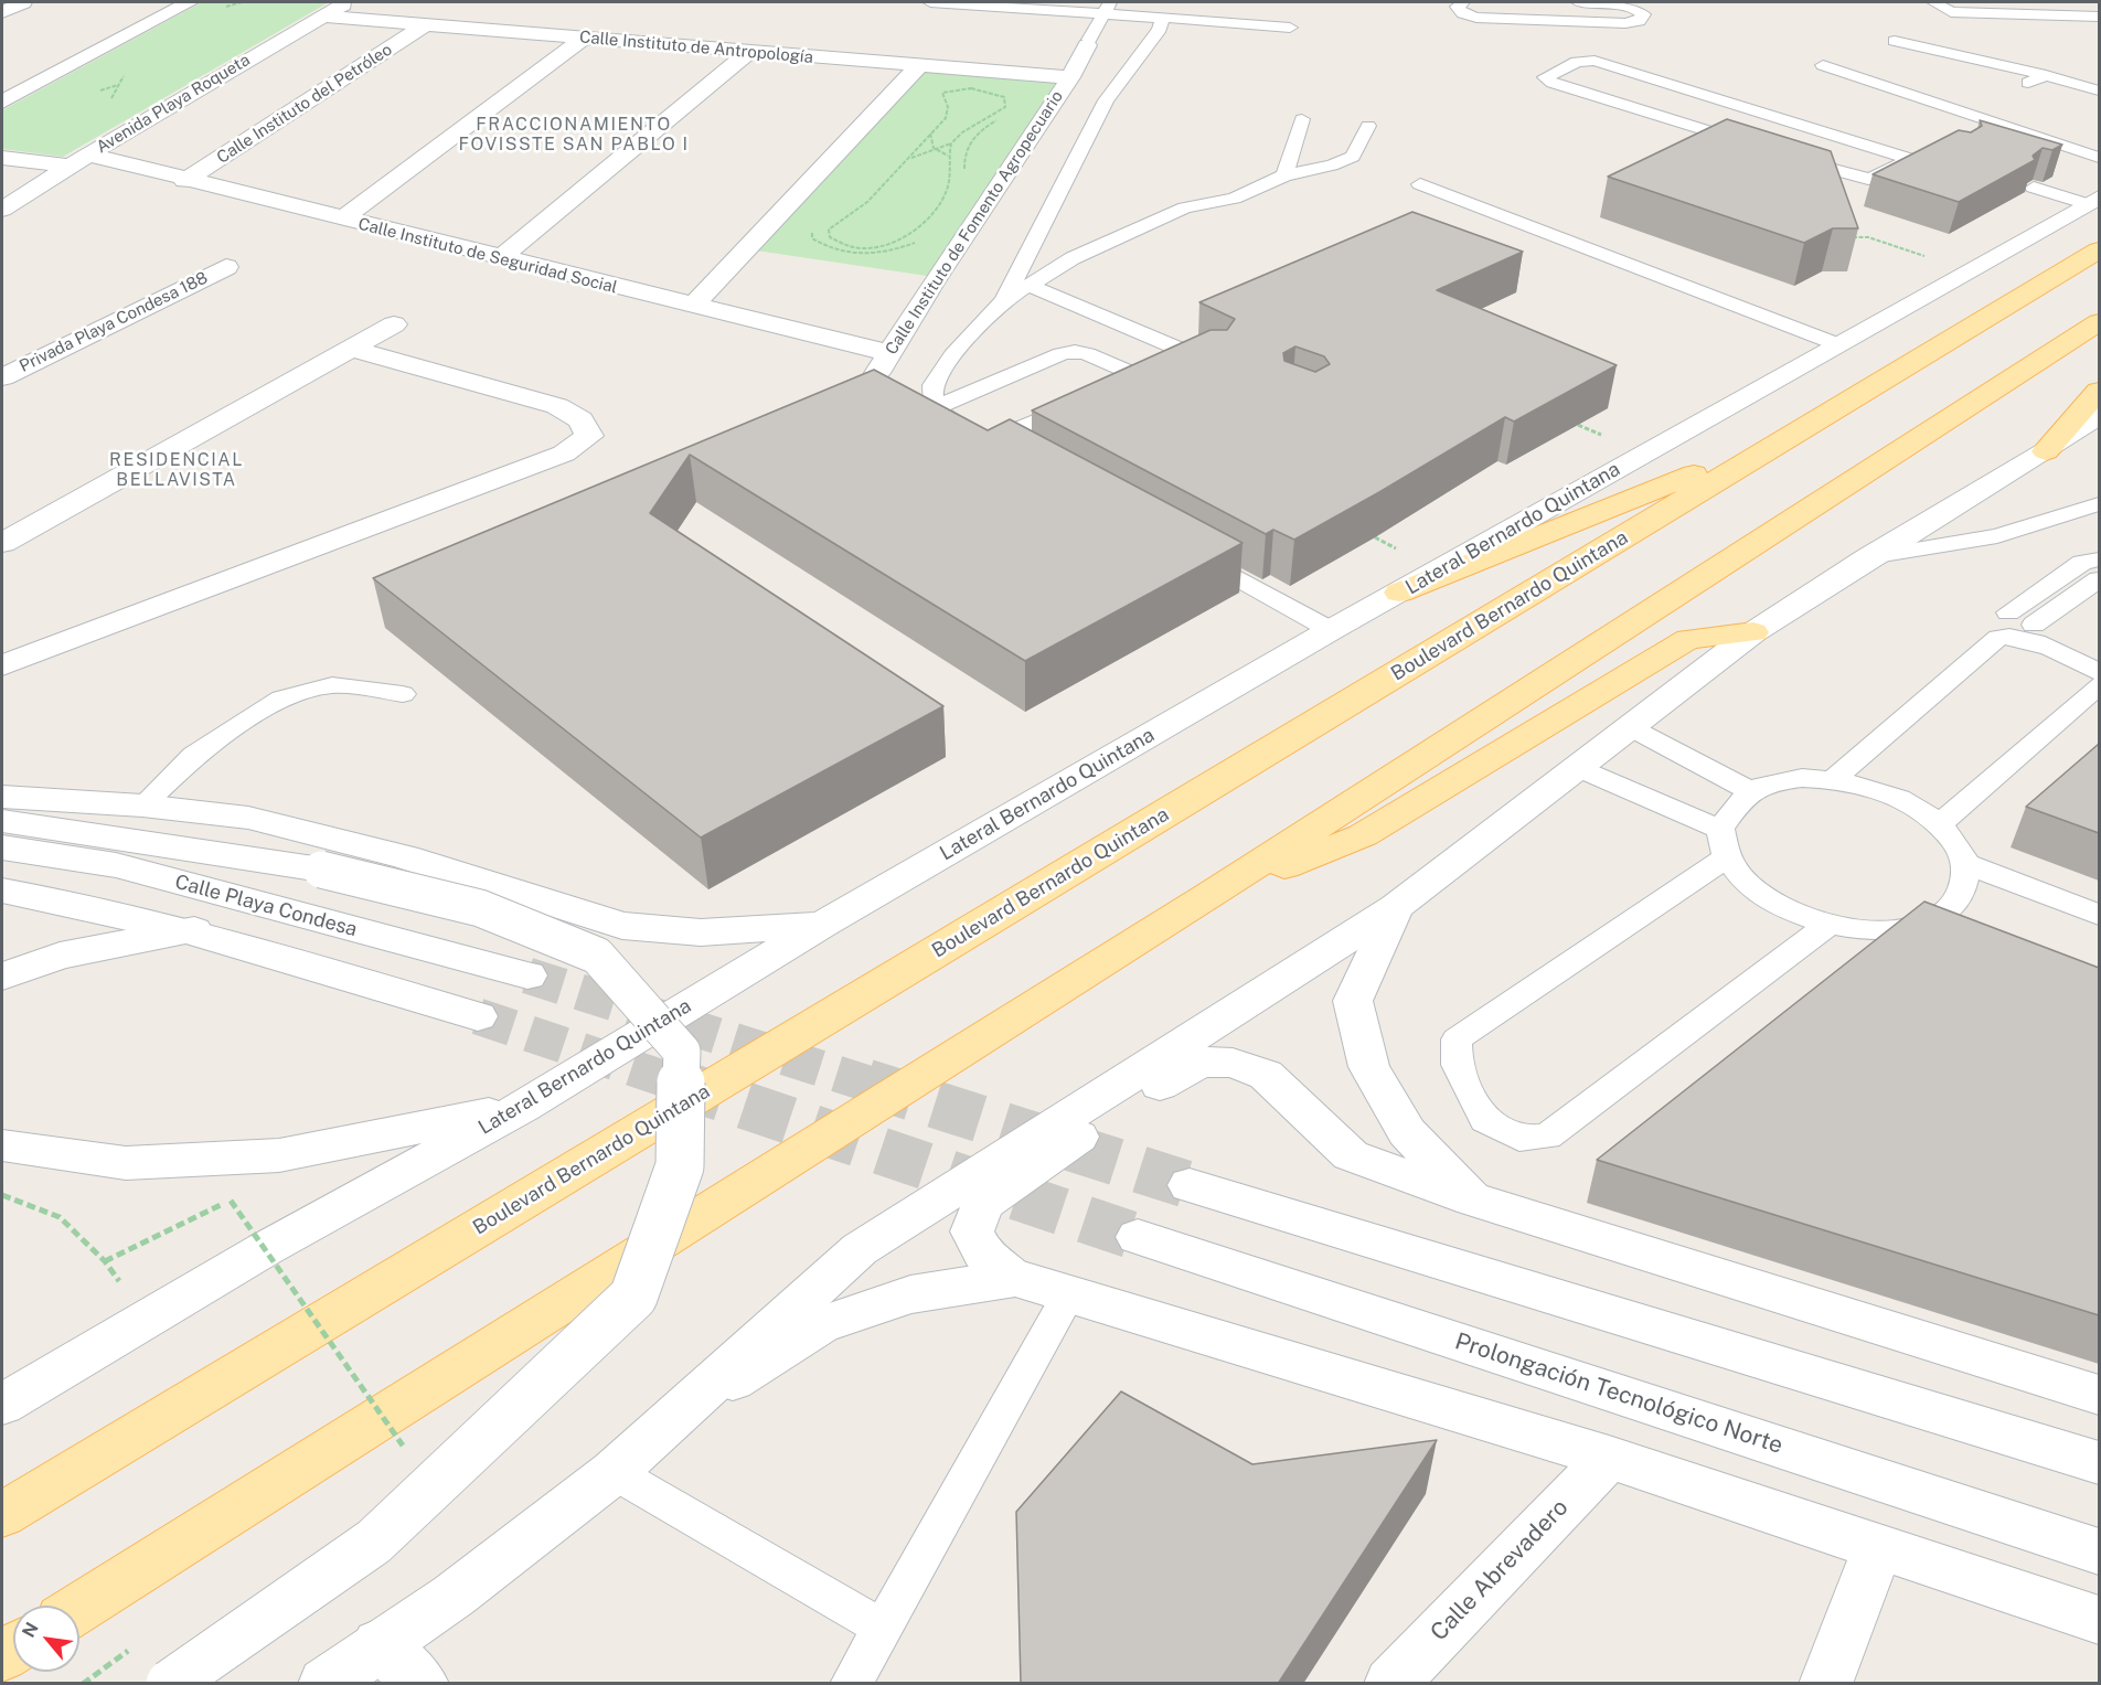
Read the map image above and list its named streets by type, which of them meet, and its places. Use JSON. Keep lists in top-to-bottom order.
{
  "streets": {
    "main road": ["Boulevard Bernardo Quintana"],
    "street": [
      "Calle Instituto de Antropología",
      "Avenida Playa Roqueta",
      "Calle Instituto del Petróleo",
      "Calle Instituto de Fomento Agropecuario",
      "Calle Instituto de Seguridad Social",
      "Privada Playa Condesa 188",
      "Lateral Bernardo Quintana",
      "Calle Playa Condesa",
      "Prolongación Tecnológico Norte",
      "Calle Abrevadero"
    ]
  },
  "crossings": [
    ["Calle Instituto de Antropología", "Avenida Playa Roqueta"],
    ["Calle Instituto de Antropología", "Calle Instituto del Petróleo"],
    ["Calle Instituto de Antropología", "Calle Instituto de Fomento Agropecuario"],
    ["Avenida Playa Roqueta", "Calle Instituto de Seguridad Social"],
    ["Calle Instituto del Petróleo", "Calle Instituto de Seguridad Social"],
    ["Calle Instituto de Fomento Agropecuario", "Calle Instituto de Seguridad Social"]
  ],
  "districts": ["FRACCIONAMIENTO FOVISSTE SAN PABLO I", "RESIDENCIAL BELLAVISTA"],
  "north": "top left"
}
